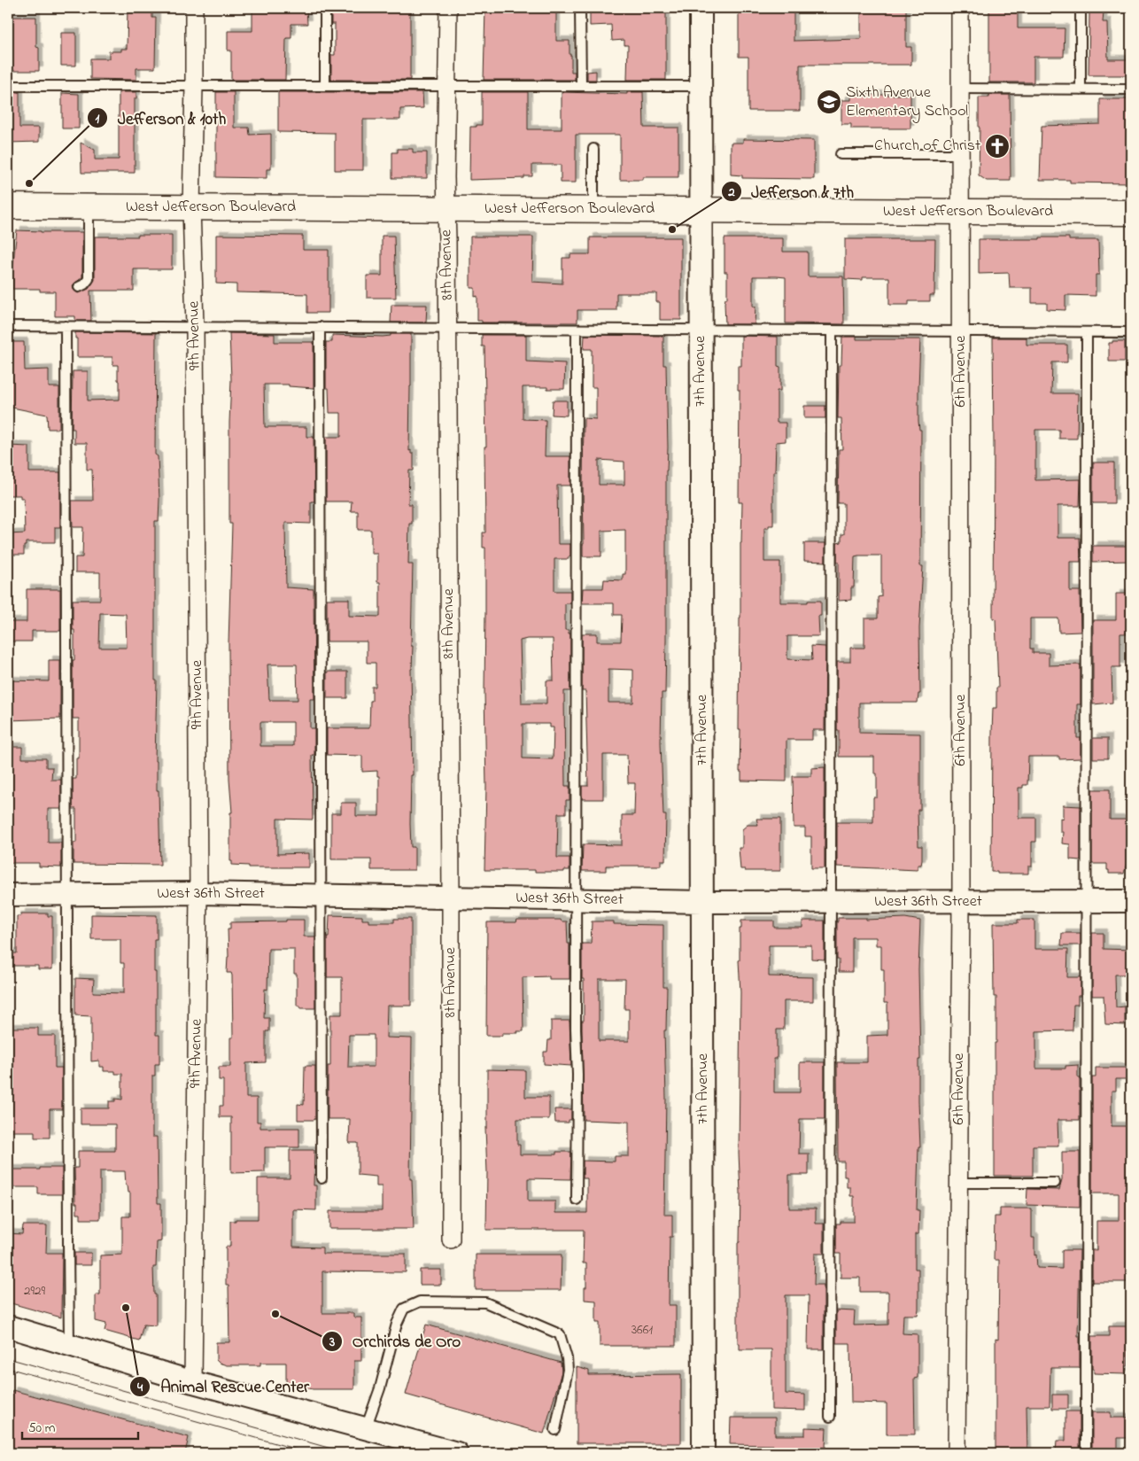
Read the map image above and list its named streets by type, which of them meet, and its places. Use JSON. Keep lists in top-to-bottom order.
{
  "streets": {
    "main road": ["West Jefferson Boulevard"],
    "street": [
      "8th Avenue",
      "9th Avenue",
      "7th Avenue",
      "6th Avenue",
      "West 36th Street"
    ]
  },
  "crossings": [
    ["West Jefferson Boulevard", "8th Avenue"],
    ["West Jefferson Boulevard", "9th Avenue"],
    ["West Jefferson Boulevard", "7th Avenue"],
    ["West Jefferson Boulevard", "6th Avenue"],
    ["8th Avenue", "West 36th Street"],
    ["9th Avenue", "West 36th Street"],
    ["7th Avenue", "West 36th Street"],
    ["6th Avenue", "West 36th Street"]
  ],
  "places": {
    "school or university": ["Sixth Avenue Elementary School"],
    "church": ["Church of Christ"],
    "other": [
      "Jefferson & 10th",
      "Jefferson & 7th",
      "Animal Rescue Center",
      "Orchirds de Oro"
    ]
  },
  "house_numbers": ["2929", "3661"],
  "scale_bar": "50 m"
}
